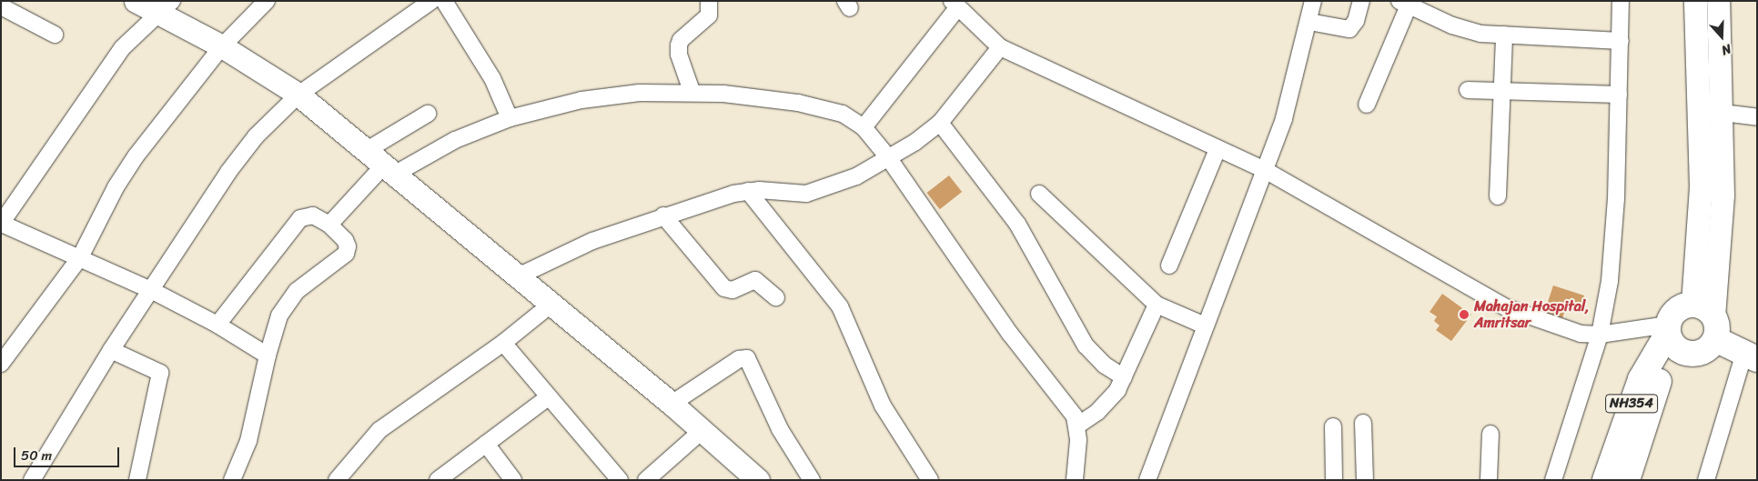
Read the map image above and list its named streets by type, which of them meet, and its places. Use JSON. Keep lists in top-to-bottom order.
{
  "streets": {
    "highway": ["NH354"]
  },
  "places": ["Mahajan Hospital, Amritsar"],
  "scale_bar": "50 m",
  "north": "bottom"
}
